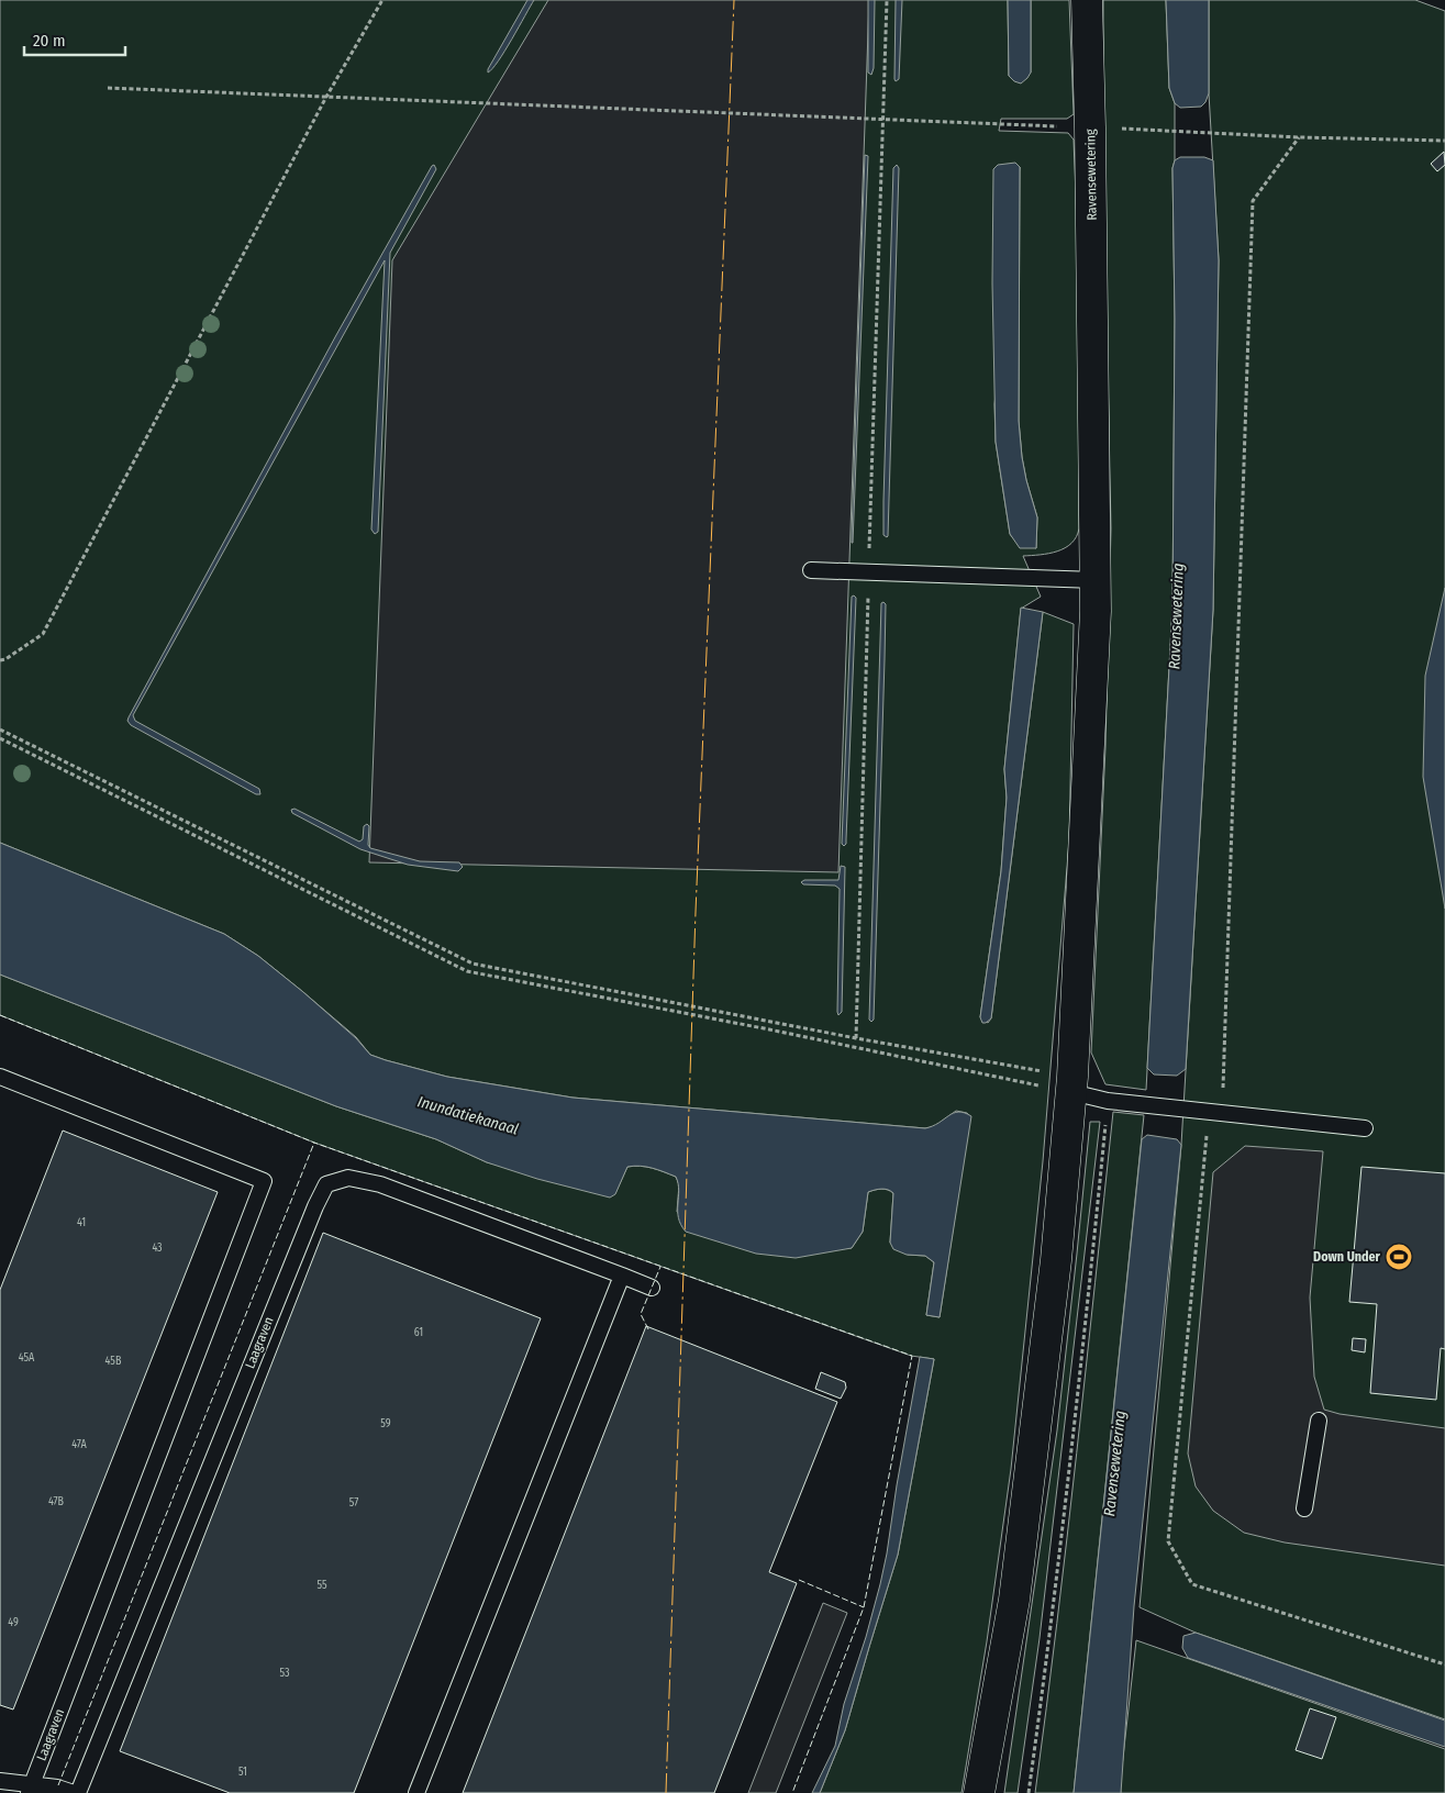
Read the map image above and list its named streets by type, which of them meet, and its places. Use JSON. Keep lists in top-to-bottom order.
{
  "streets": {
    "street": ["Ravensewetering"],
    "lane": ["Laagraven"]
  },
  "water": ["Ravensewetering", "Inundatiekanaal"],
  "places": {
    "sports": ["Down Under"]
  },
  "house_numbers": [
    "41",
    "43",
    "61",
    "45A",
    "45B",
    "59",
    "47A",
    "47B",
    "57",
    "55",
    "49",
    "53",
    "51"
  ],
  "scale_bar": "20 m"
}
